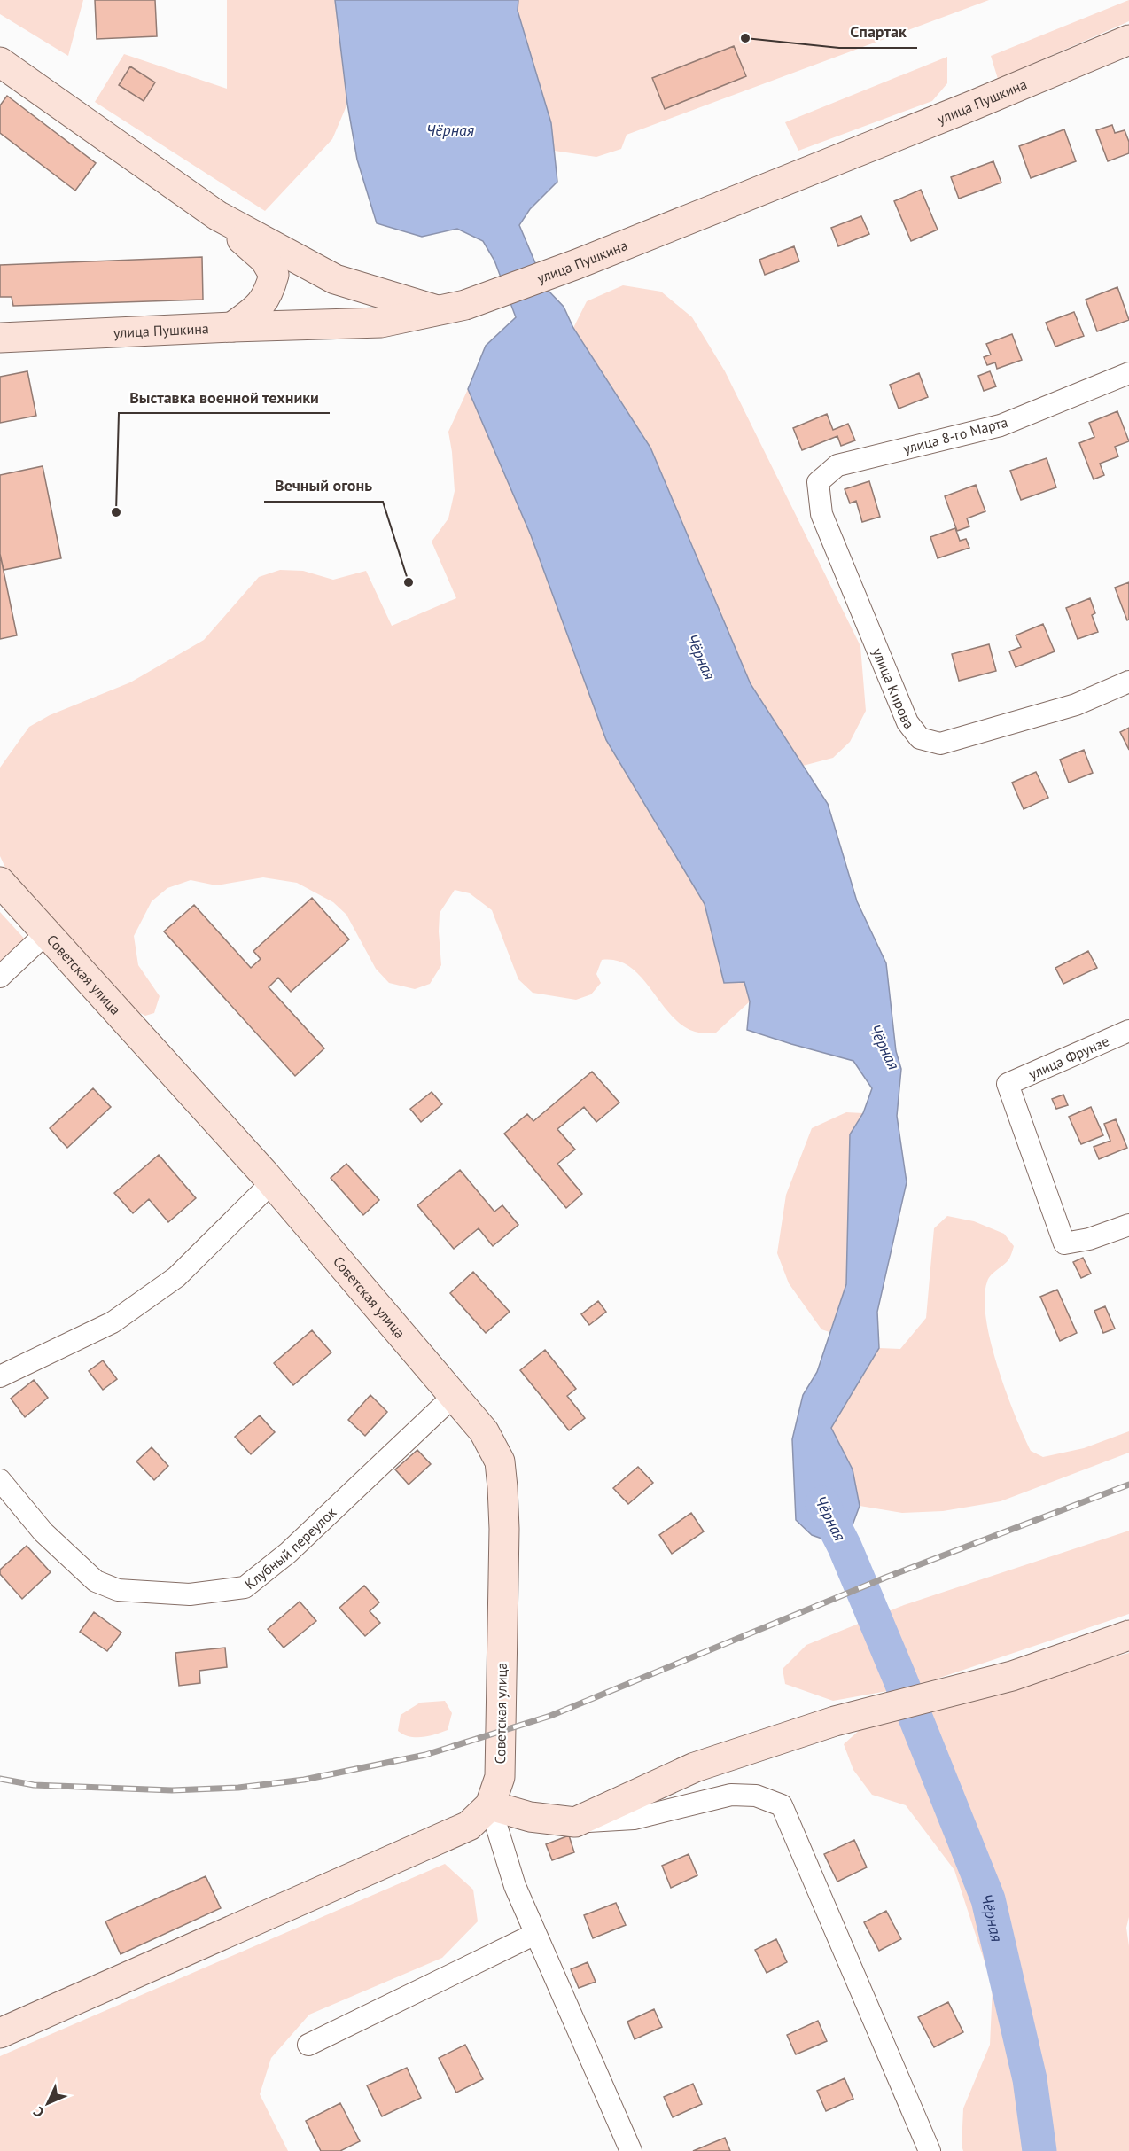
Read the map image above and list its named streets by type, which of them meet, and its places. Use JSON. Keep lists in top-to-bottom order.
{
  "streets": {
    "street": [
      "улица Пушкина",
      "улица 8-го Марта",
      "улица Кирова",
      "Советская улица",
      "улица Фрунзе",
      "Клубный переулок"
    ]
  },
  "crossings": [
    ["улица 8-го Марта", "улица Кирова"],
    ["Советская улица", "Клубный переулок"]
  ],
  "water": ["Чёрная"],
  "places": ["Спартак", "Выставка военной техники", "Вечный огонь"],
  "north": "bottom left"
}
